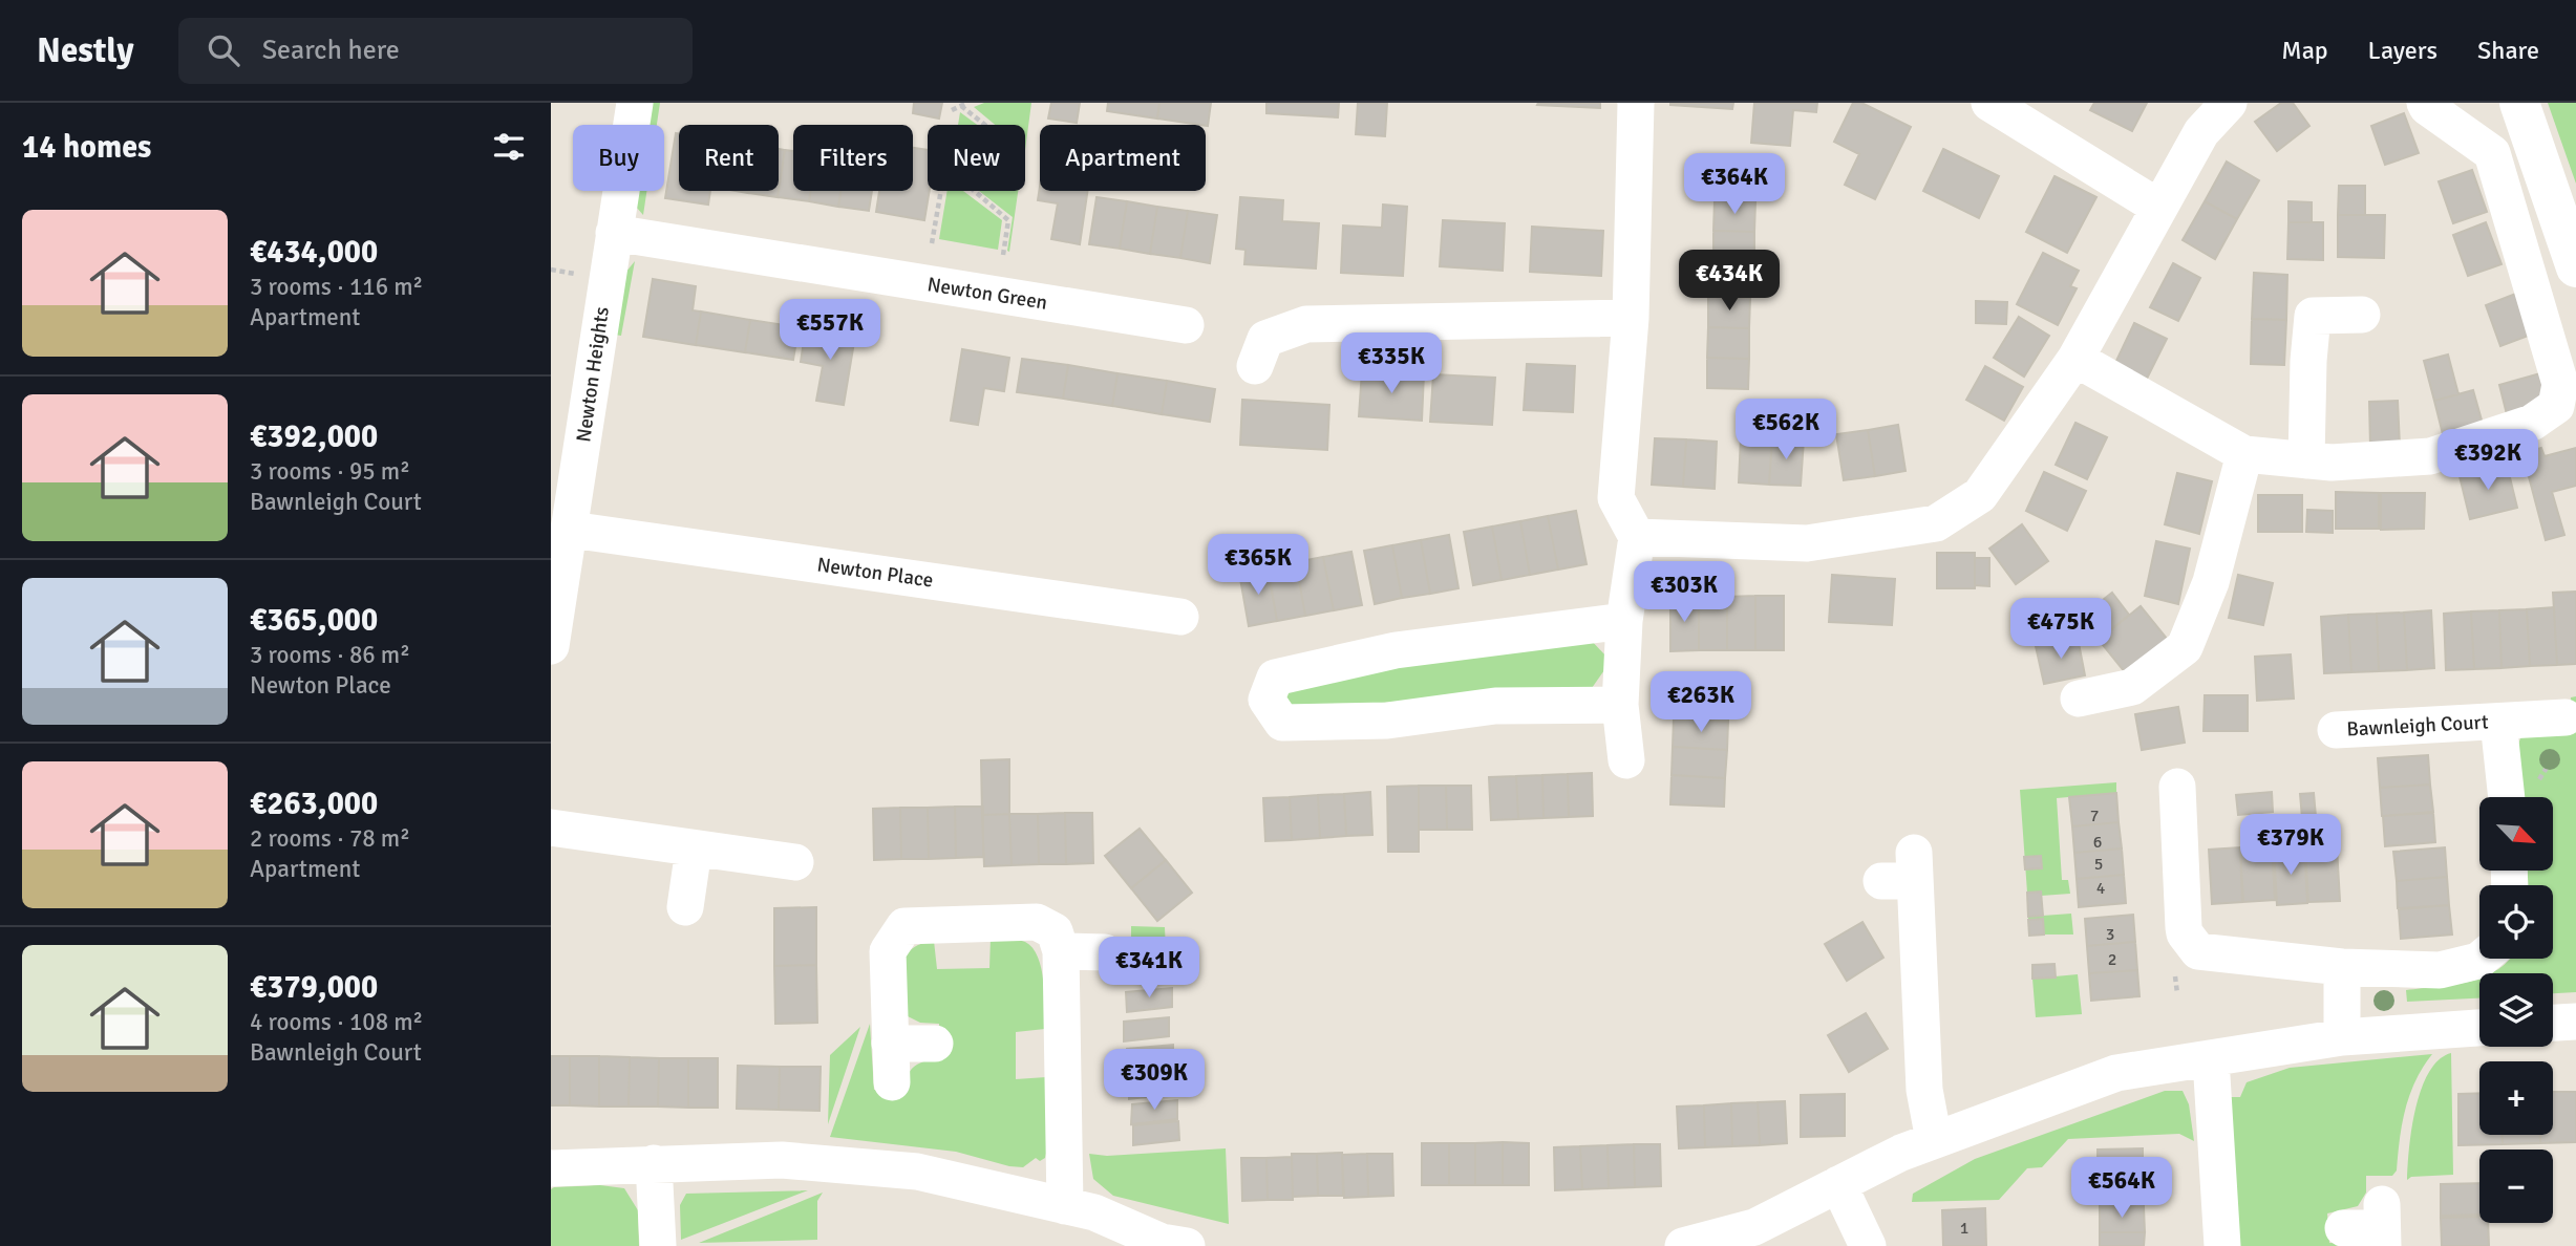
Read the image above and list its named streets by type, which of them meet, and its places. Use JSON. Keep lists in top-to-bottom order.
{
  "streets": {
    "street": [
      "Newton Green",
      "Newton Heights",
      "Newton Place",
      "Bawnleigh Court"
    ]
  },
  "crossings": [
    ["Newton Green", "Newton Heights"],
    ["Newton Heights", "Newton Place"]
  ],
  "house_numbers": [
    "7",
    "6",
    "5",
    "4",
    "3",
    "2",
    "1"
  ],
  "north": "bottom right",
  "page": {
    "header": "Nestly",
    "search": "Search here",
    "nav": ["Map", "Layers", "Share"],
    "heading": "14 homes",
    "chip": [
      "Buy",
      "Rent",
      "Filters",
      "New",
      "Apartment"
    ],
    "price": [
      "€364K",
      "€434K",
      "€557K",
      "€335K",
      "€562K",
      "€392K",
      "€365K",
      "€303K",
      "€475K",
      "€263K",
      "€379K",
      "€341K",
      "€309K",
      "€564K"
    ],
    "list": [
      {
        "name": "€434,000",
        "note": "3 rooms · 116 m² · Apartment"
      },
      {
        "name": "€392,000",
        "note": "3 rooms · 95 m² · Bawnleigh Court"
      },
      {
        "name": "€365,000",
        "note": "3 rooms · 86 m² · Newton Place"
      },
      {
        "name": "€263,000",
        "note": "2 rooms · 78 m² · Apartment"
      },
      {
        "name": "€379,000",
        "note": "4 rooms · 108 m² · Bawnleigh Court"
      }
    ],
    "map_buttons": ["+", "−"]
  }
}
